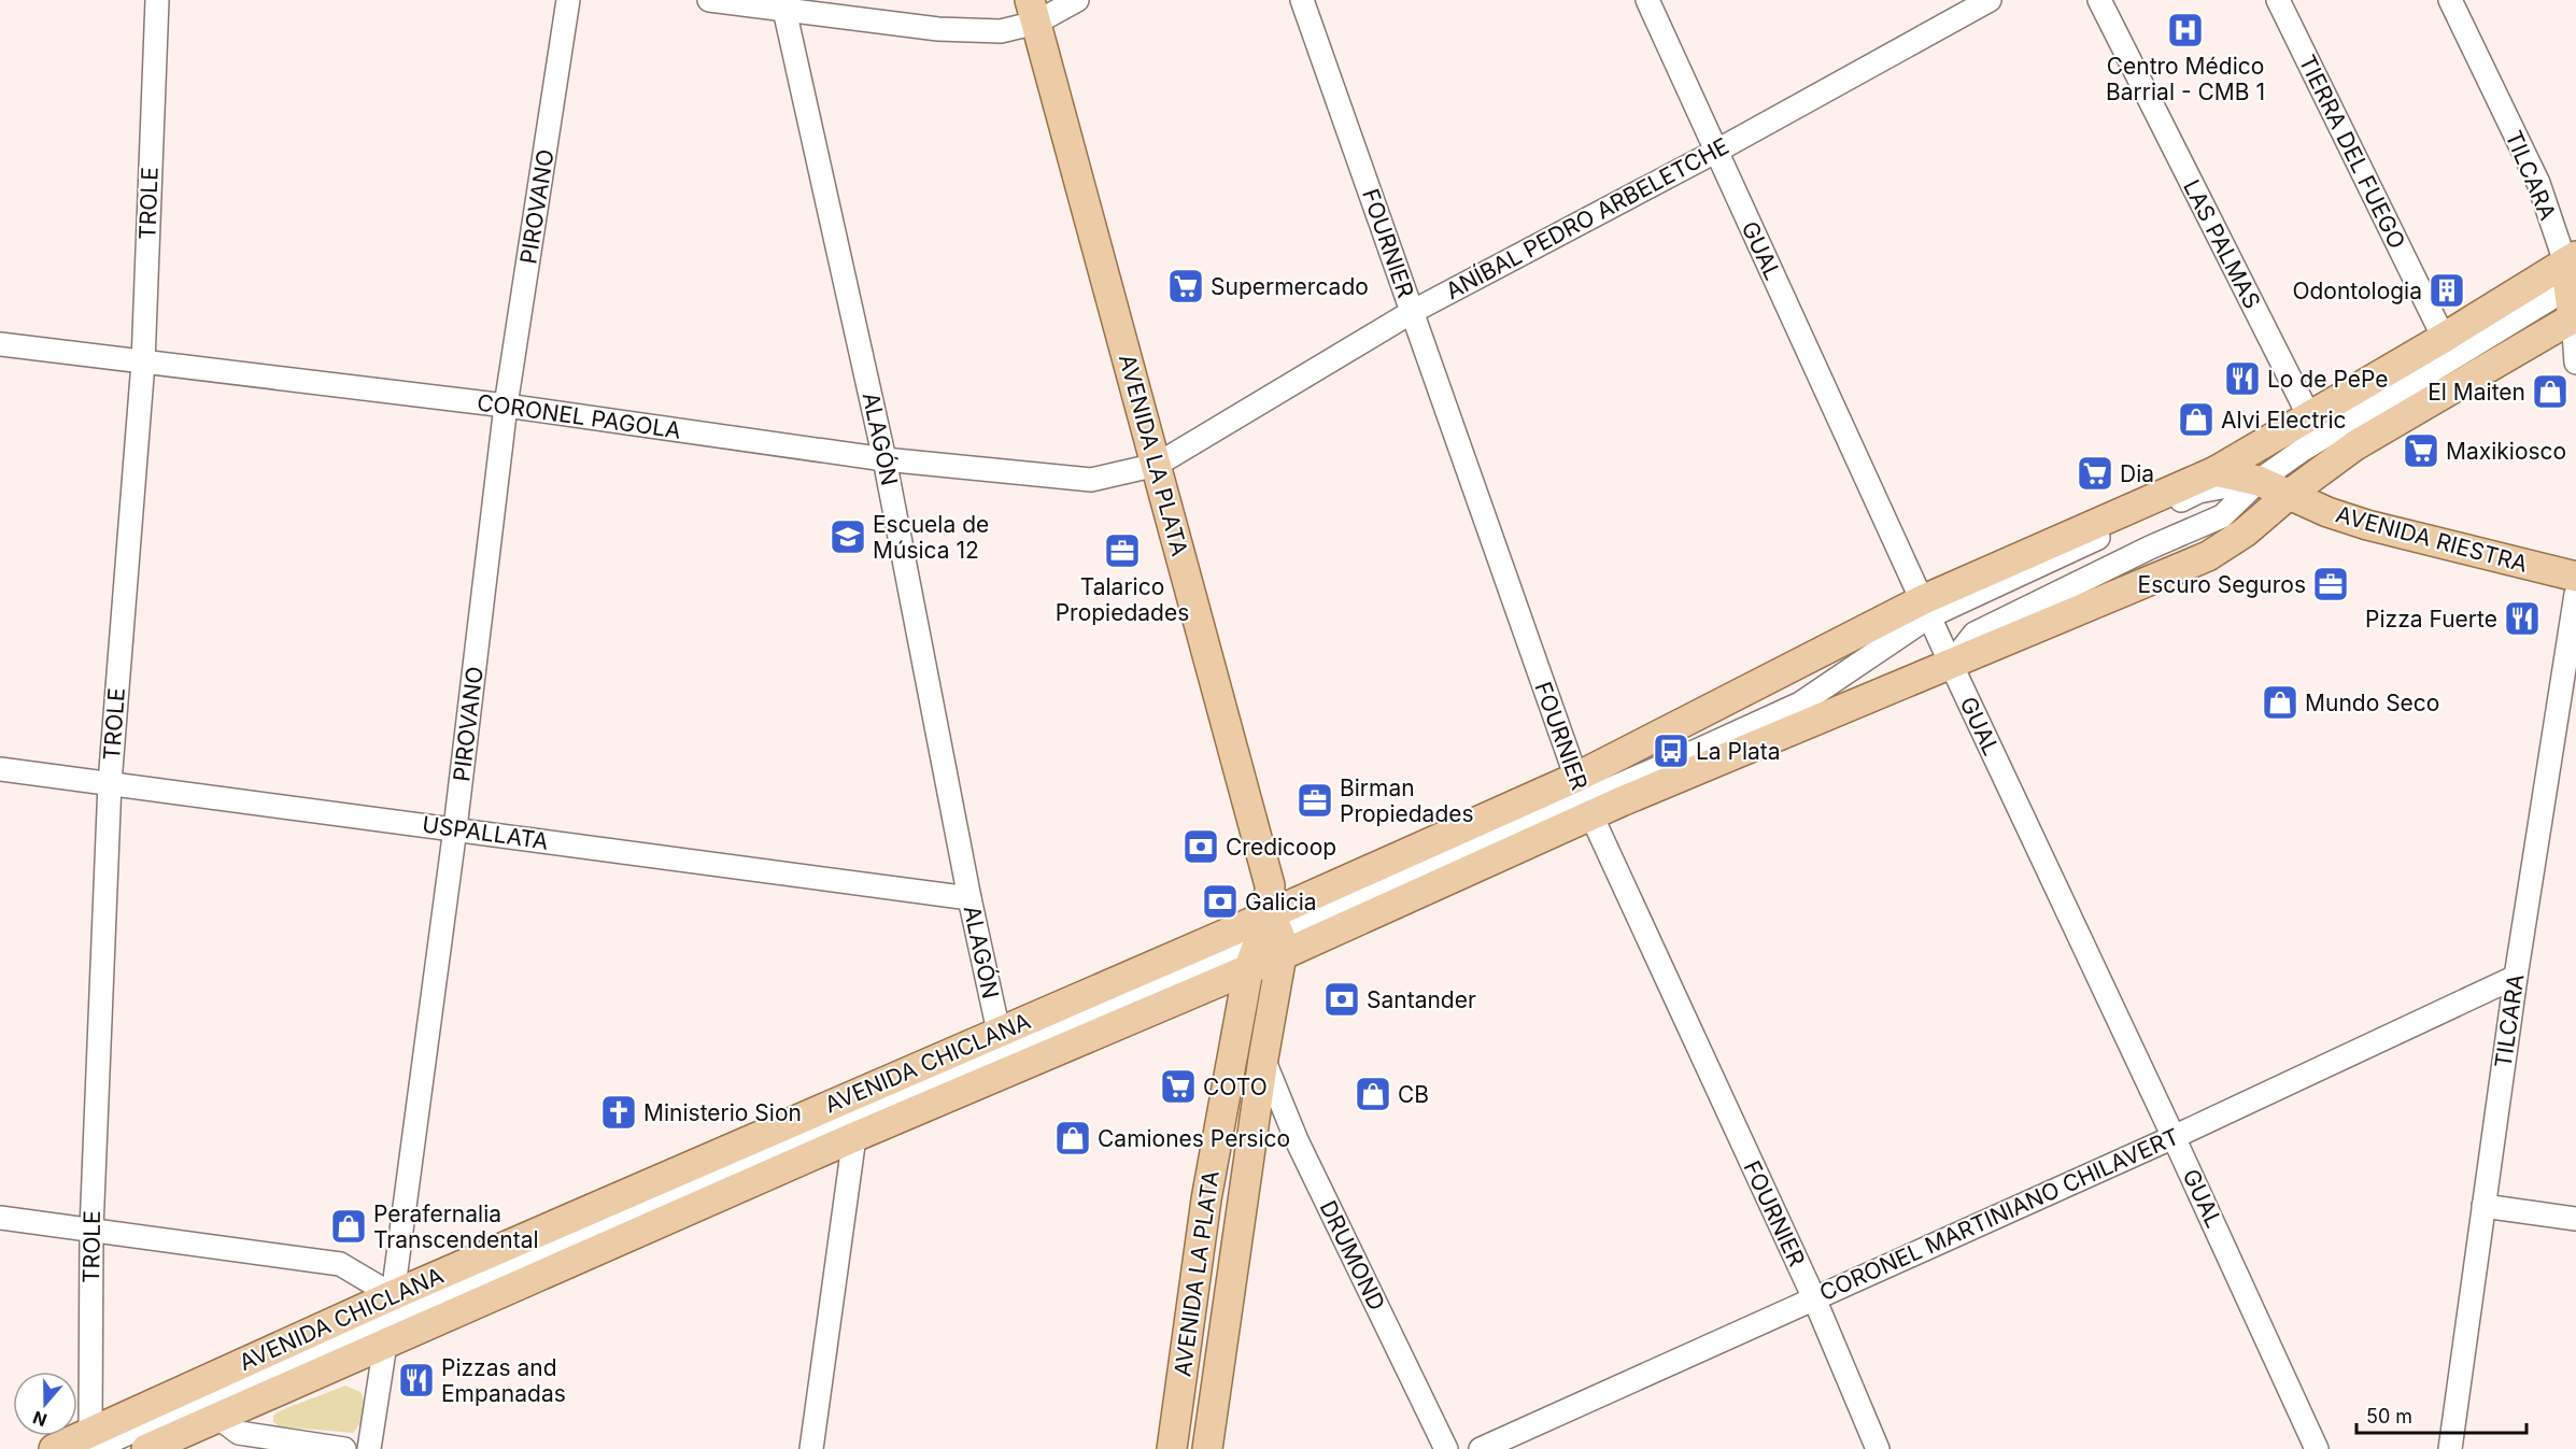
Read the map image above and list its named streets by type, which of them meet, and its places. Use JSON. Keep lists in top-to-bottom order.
{
  "streets": {
    "main road": ["AVENIDA LA PLATA", "AVENIDA RIESTRA", "AVENIDA CHICLANA"],
    "street": [
      "TIERRA DEL FUEGO",
      "TILCARA",
      "TROLE",
      "PIROVANO",
      "ANÍBAL PEDRO ARBELETCHE",
      "FOURNIER",
      "LAS PALMAS",
      "GUAL",
      "CORONEL PAGOLA",
      "ALAGÓN",
      "USPALLATA",
      "CORONEL MARTINIANO CHILAVERT",
      "DRUMOND"
    ]
  },
  "crossings": [
    ["TILCARA", "CORONEL MARTINIANO CHILAVERT"],
    ["TROLE", "CORONEL PAGOLA"],
    ["TROLE", "USPALLATA"],
    ["TROLE", "AVENIDA CHICLANA"],
    ["PIROVANO", "CORONEL PAGOLA"],
    ["PIROVANO", "USPALLATA"],
    ["PIROVANO", "AVENIDA CHICLANA"],
    ["ANÍBAL PEDRO ARBELETCHE", "FOURNIER"],
    ["ANÍBAL PEDRO ARBELETCHE", "GUAL"],
    ["ANÍBAL PEDRO ARBELETCHE", "CORONEL PAGOLA"],
    ["ANÍBAL PEDRO ARBELETCHE", "AVENIDA LA PLATA"],
    ["FOURNIER", "CORONEL MARTINIANO CHILAVERT"],
    ["GUAL", "CORONEL MARTINIANO CHILAVERT"],
    ["CORONEL PAGOLA", "ALAGÓN"],
    ["CORONEL PAGOLA", "AVENIDA LA PLATA"],
    ["ALAGÓN", "USPALLATA"],
    ["ALAGÓN", "AVENIDA CHICLANA"],
    ["AVENIDA LA PLATA", "AVENIDA CHICLANA"],
    ["AVENIDA LA PLATA", "DRUMOND"]
  ],
  "places": {
    "hospital": ["Centro Médico Barrial - CMB 1"],
    "supermarket": [
      "Supermercado",
      "Maxikiosco",
      "Dia",
      "COTO"
    ],
    "building": ["Odontologia"],
    "restaurant": ["Lo de PePe", "Pizza Fuerte", "Pizzas and Empanadas"],
    "shop": [
      "El Maiten",
      "Alvi Electric",
      "Mundo Seco",
      "CB",
      "Camiones Persico",
      "Perafernalia Transcendental"
    ],
    "school or university": ["Escuela de Música 12"],
    "office": ["Talarico Propiedades", "Escuro Seguros", "Birman Propiedades"],
    "bus stop": ["La Plata"],
    "bank": ["Credicoop", "Galicia", "Santander"],
    "church": ["Ministerio Sion"]
  },
  "scale_bar": "50 m",
  "north": "bottom"
}
